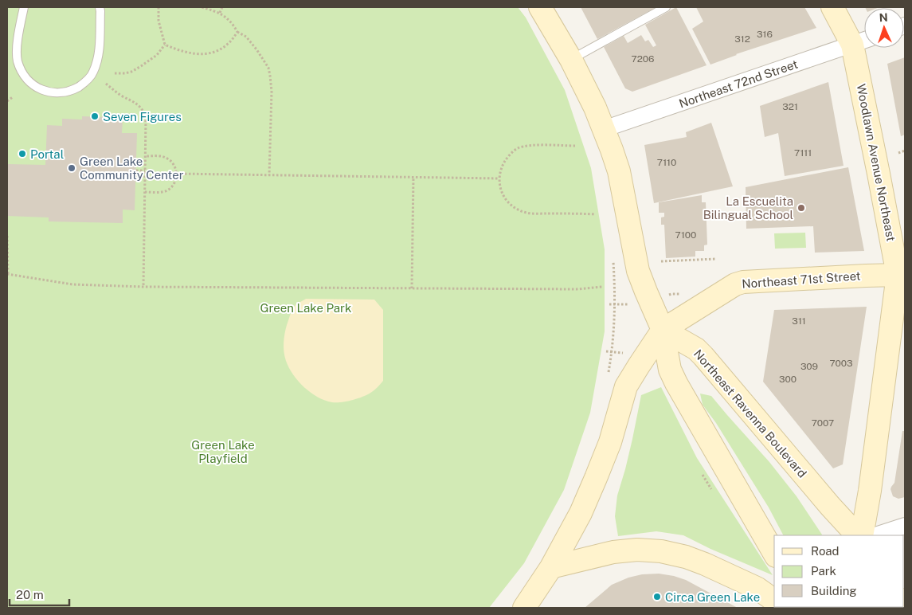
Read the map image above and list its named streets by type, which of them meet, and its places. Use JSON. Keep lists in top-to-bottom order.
{
  "streets": {
    "main road": ["Woodlawn Avenue Northeast", "Northeast 71st Street", "Northeast Ravenna Boulevard"],
    "street": ["Northeast 72nd Street"]
  },
  "crossings": [
    ["Northeast 72nd Street", "Woodlawn Avenue Northeast"],
    ["Woodlawn Avenue Northeast", "Northeast 71st Street"],
    ["Northeast 71st Street", "Northeast Ravenna Boulevard"]
  ],
  "parks": ["Green Lake Park", "Green Lake Playfield"],
  "places": [
    "Seven Figures",
    "Portal",
    "Green Lake Community Center",
    "La Escuelita Bilingual School",
    "Circa Green Lake"
  ],
  "house_numbers": [
    "316",
    "312",
    "7206",
    "321",
    "7111",
    "7110",
    "7100",
    "311",
    "7003",
    "309",
    "300",
    "7007"
  ],
  "legend": ["Road", "Park", "Building"],
  "scale_bar": "20 m",
  "north": "top"
}
